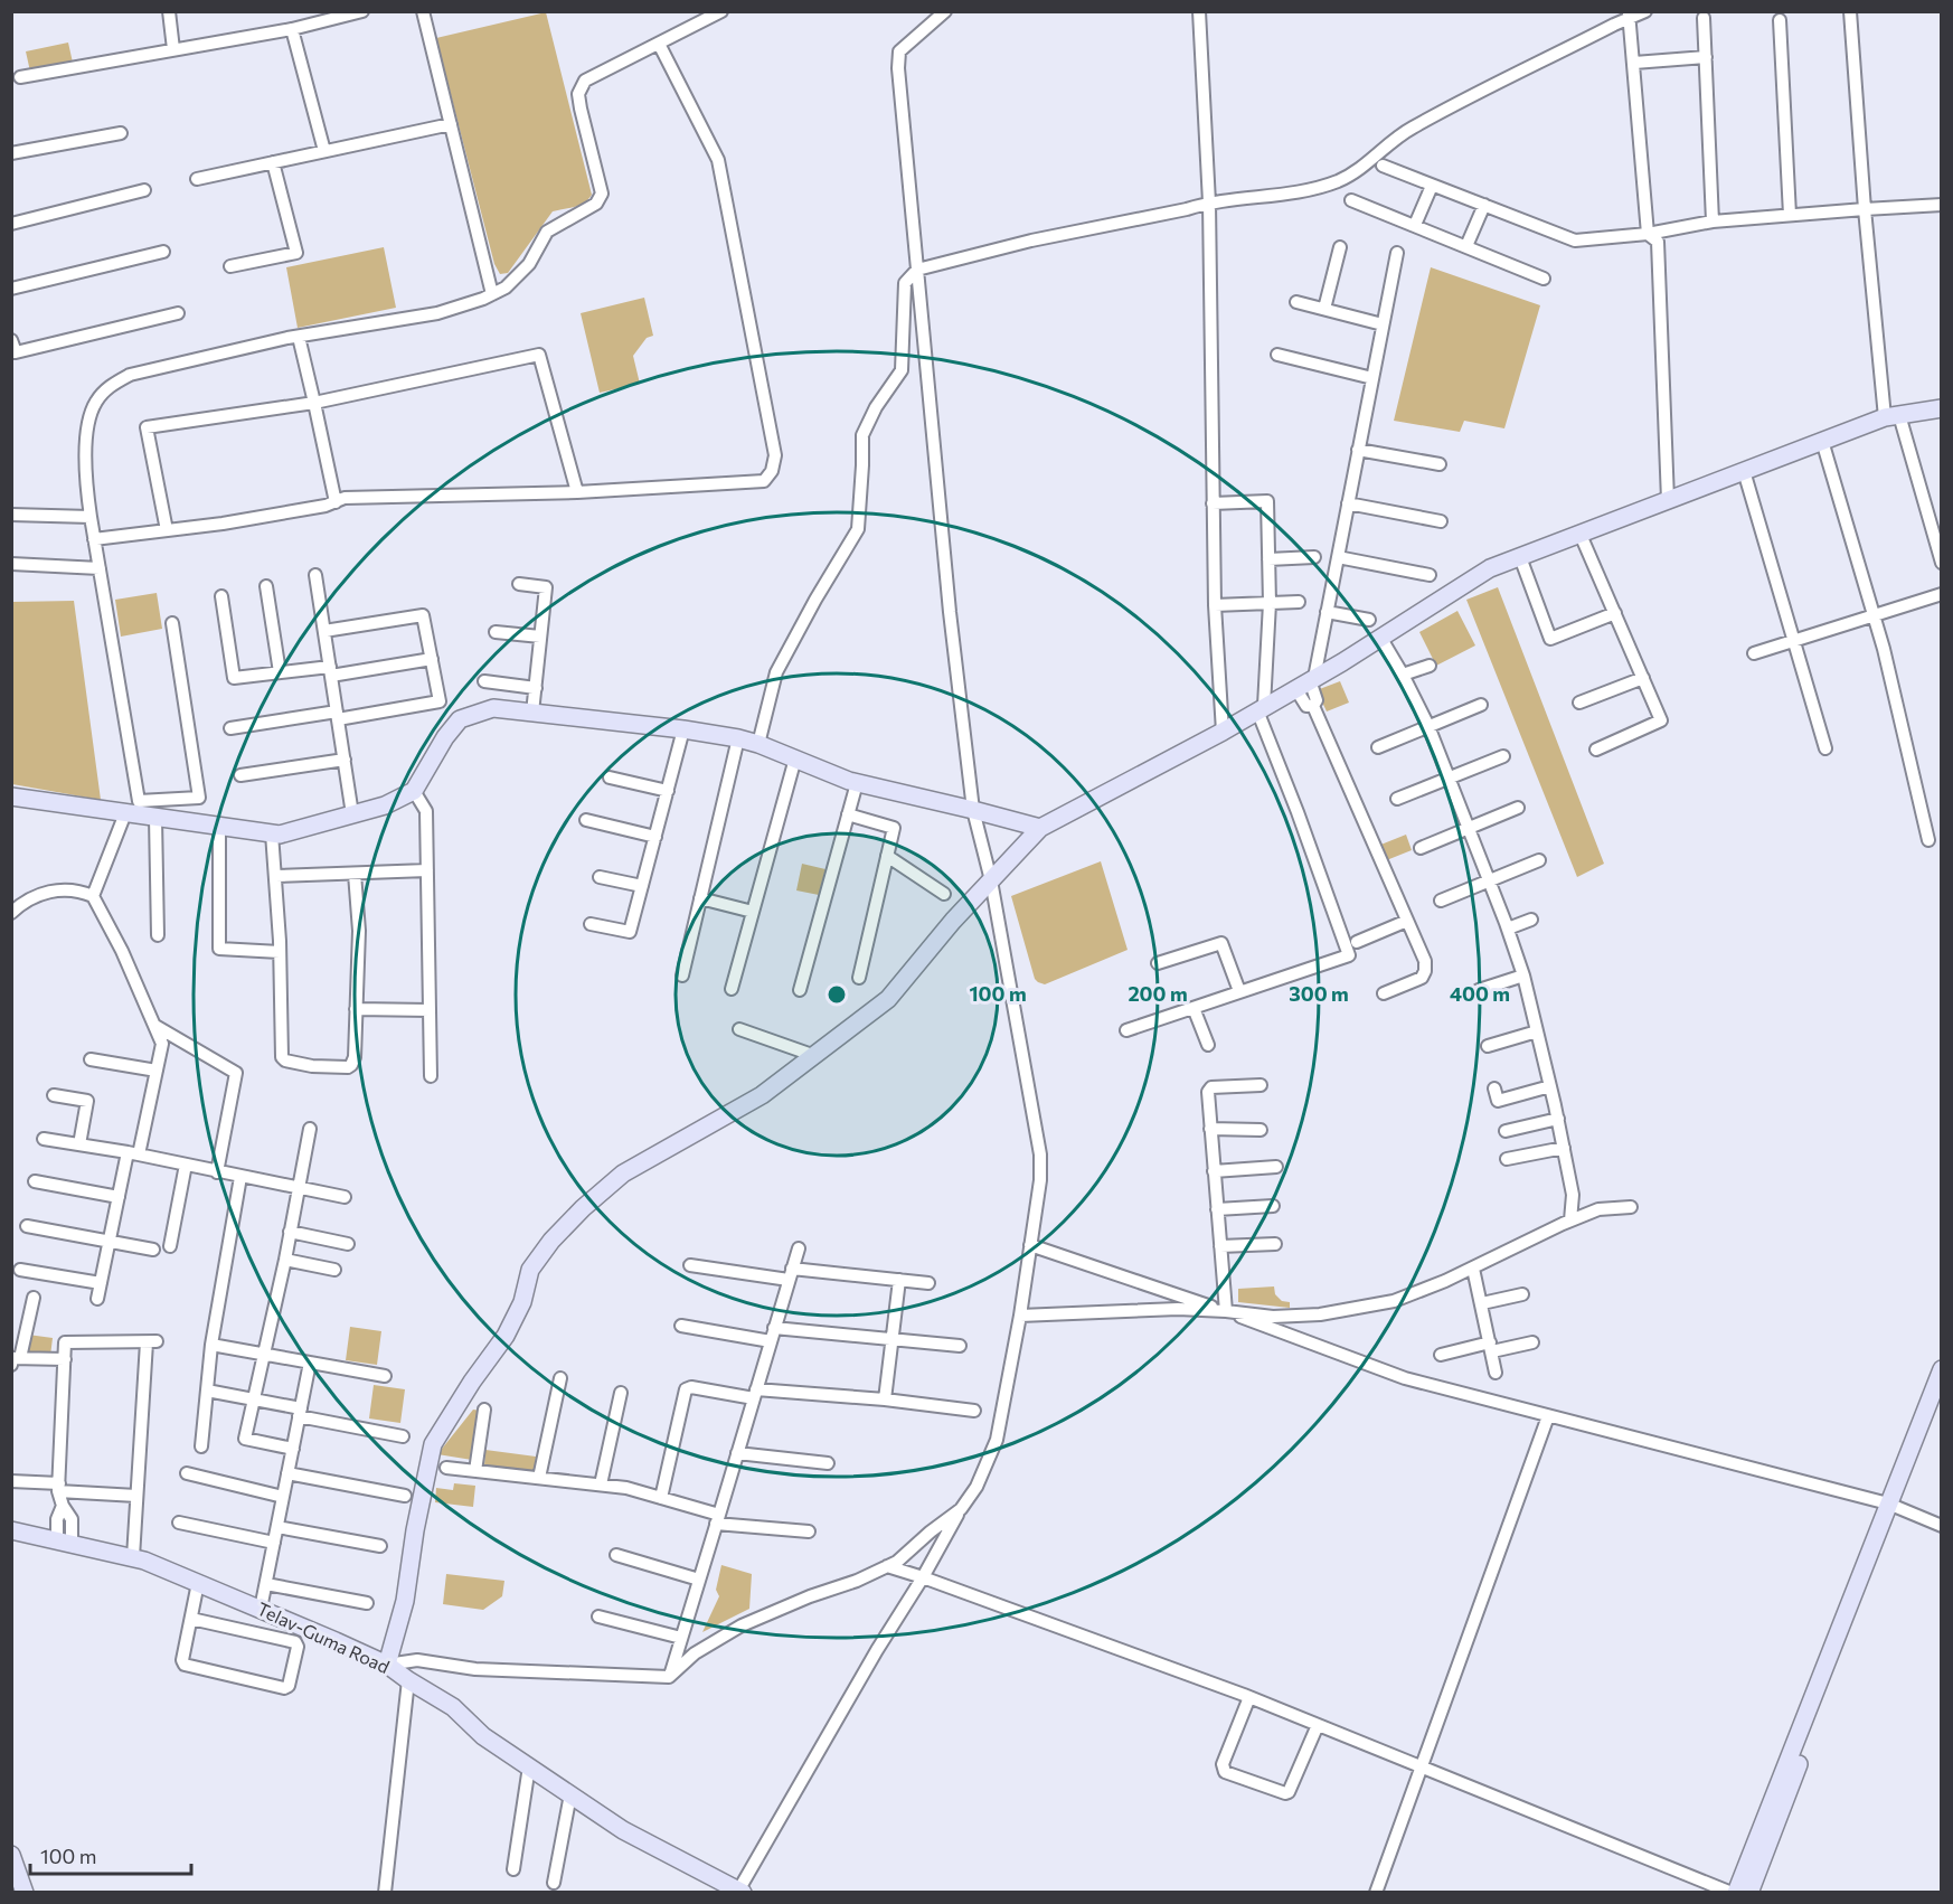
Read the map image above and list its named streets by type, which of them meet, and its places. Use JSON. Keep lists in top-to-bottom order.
{
  "streets": {
    "street": ["Telav-Guma Road"]
  },
  "scale_bar": "100 m",
  "rings": [
    "100 m",
    "200 m",
    "300 m",
    "400 m"
  ]
}
